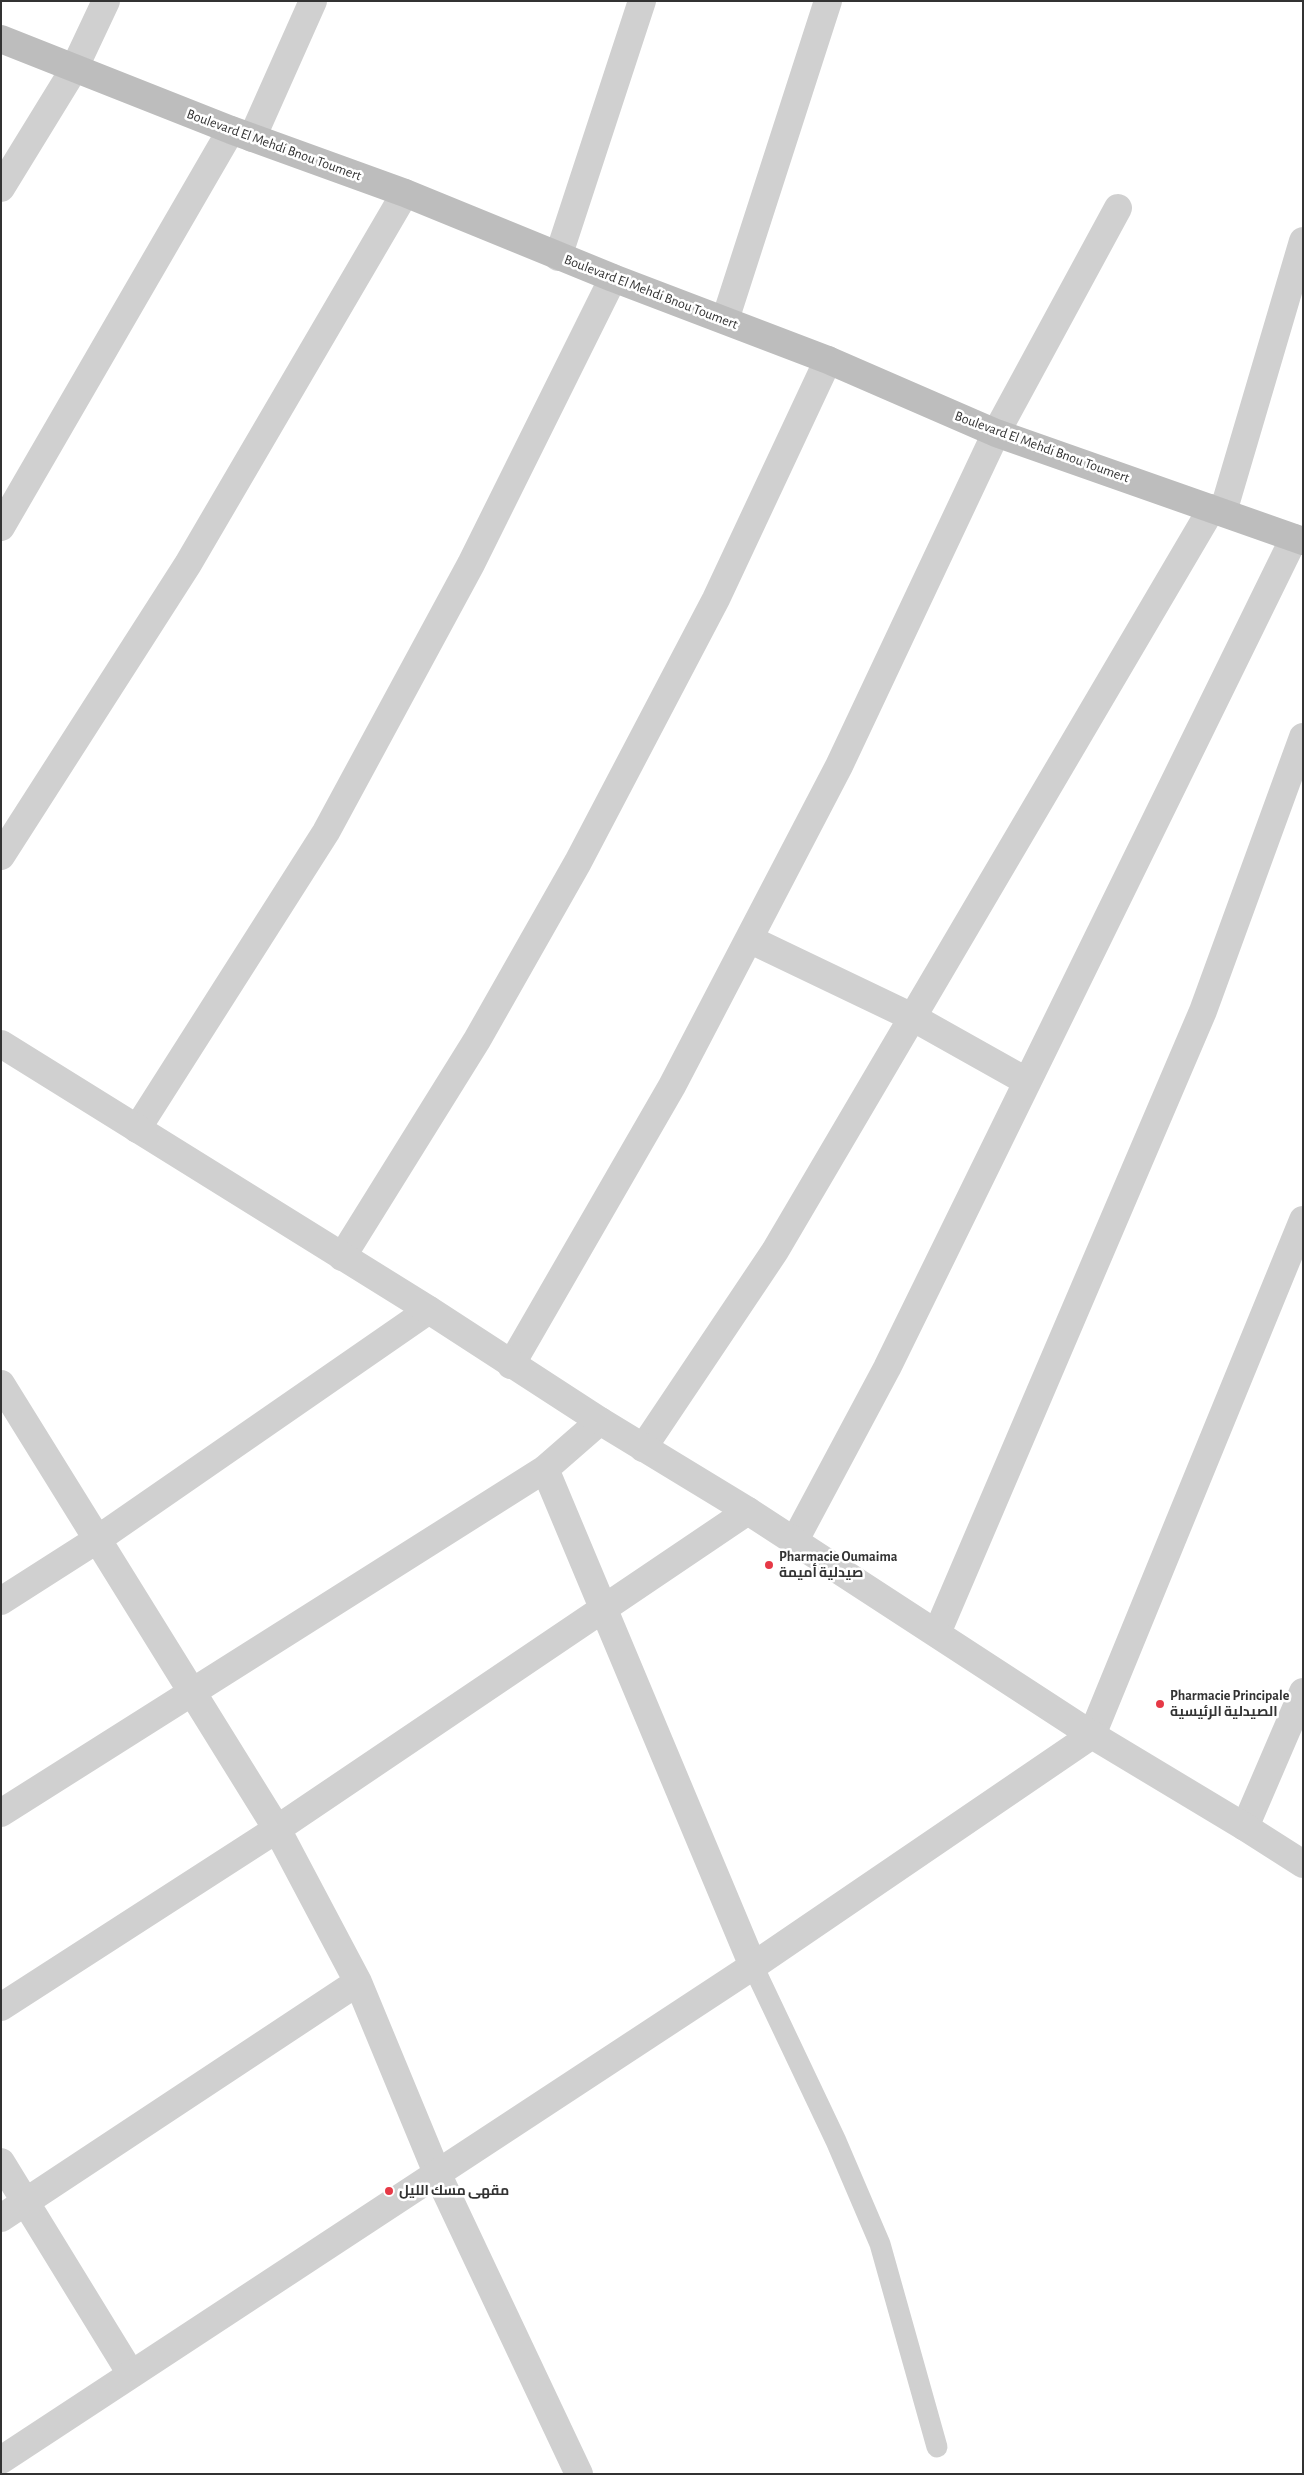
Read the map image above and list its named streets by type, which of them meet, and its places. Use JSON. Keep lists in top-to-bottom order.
{
  "streets": {
    "main road": ["Boulevard El Mehdi Bnou Toumert"]
  },
  "places": ["Pharmacie Oumaima صيدلية أميمة", "Pharmacie Principale الصيدلية الرئيسية", "مقهى مسك الليل"]
}
